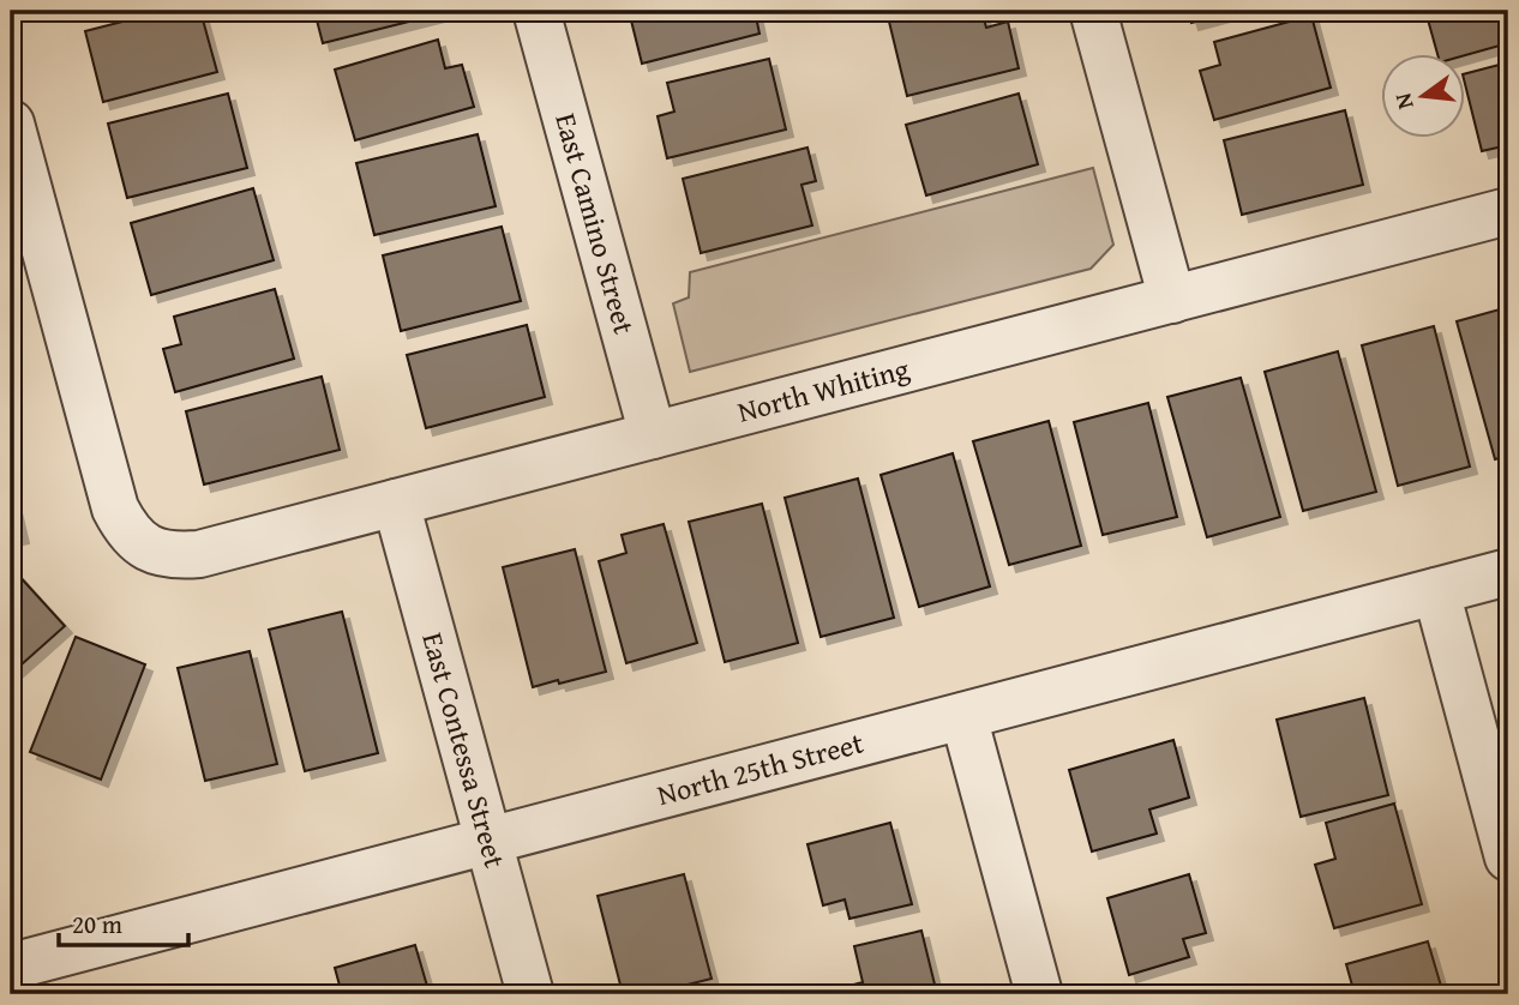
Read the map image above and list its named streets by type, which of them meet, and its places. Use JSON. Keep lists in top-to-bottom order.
{
  "streets": {
    "street": [
      "East Camino Street",
      "North Whiting",
      "East Contessa Street",
      "North 25th Street"
    ]
  },
  "crossings": [
    ["East Camino Street", "North Whiting"],
    ["North Whiting", "East Contessa Street"],
    ["East Contessa Street", "North 25th Street"]
  ],
  "scale_bar": "20 m",
  "north": "left"
}
